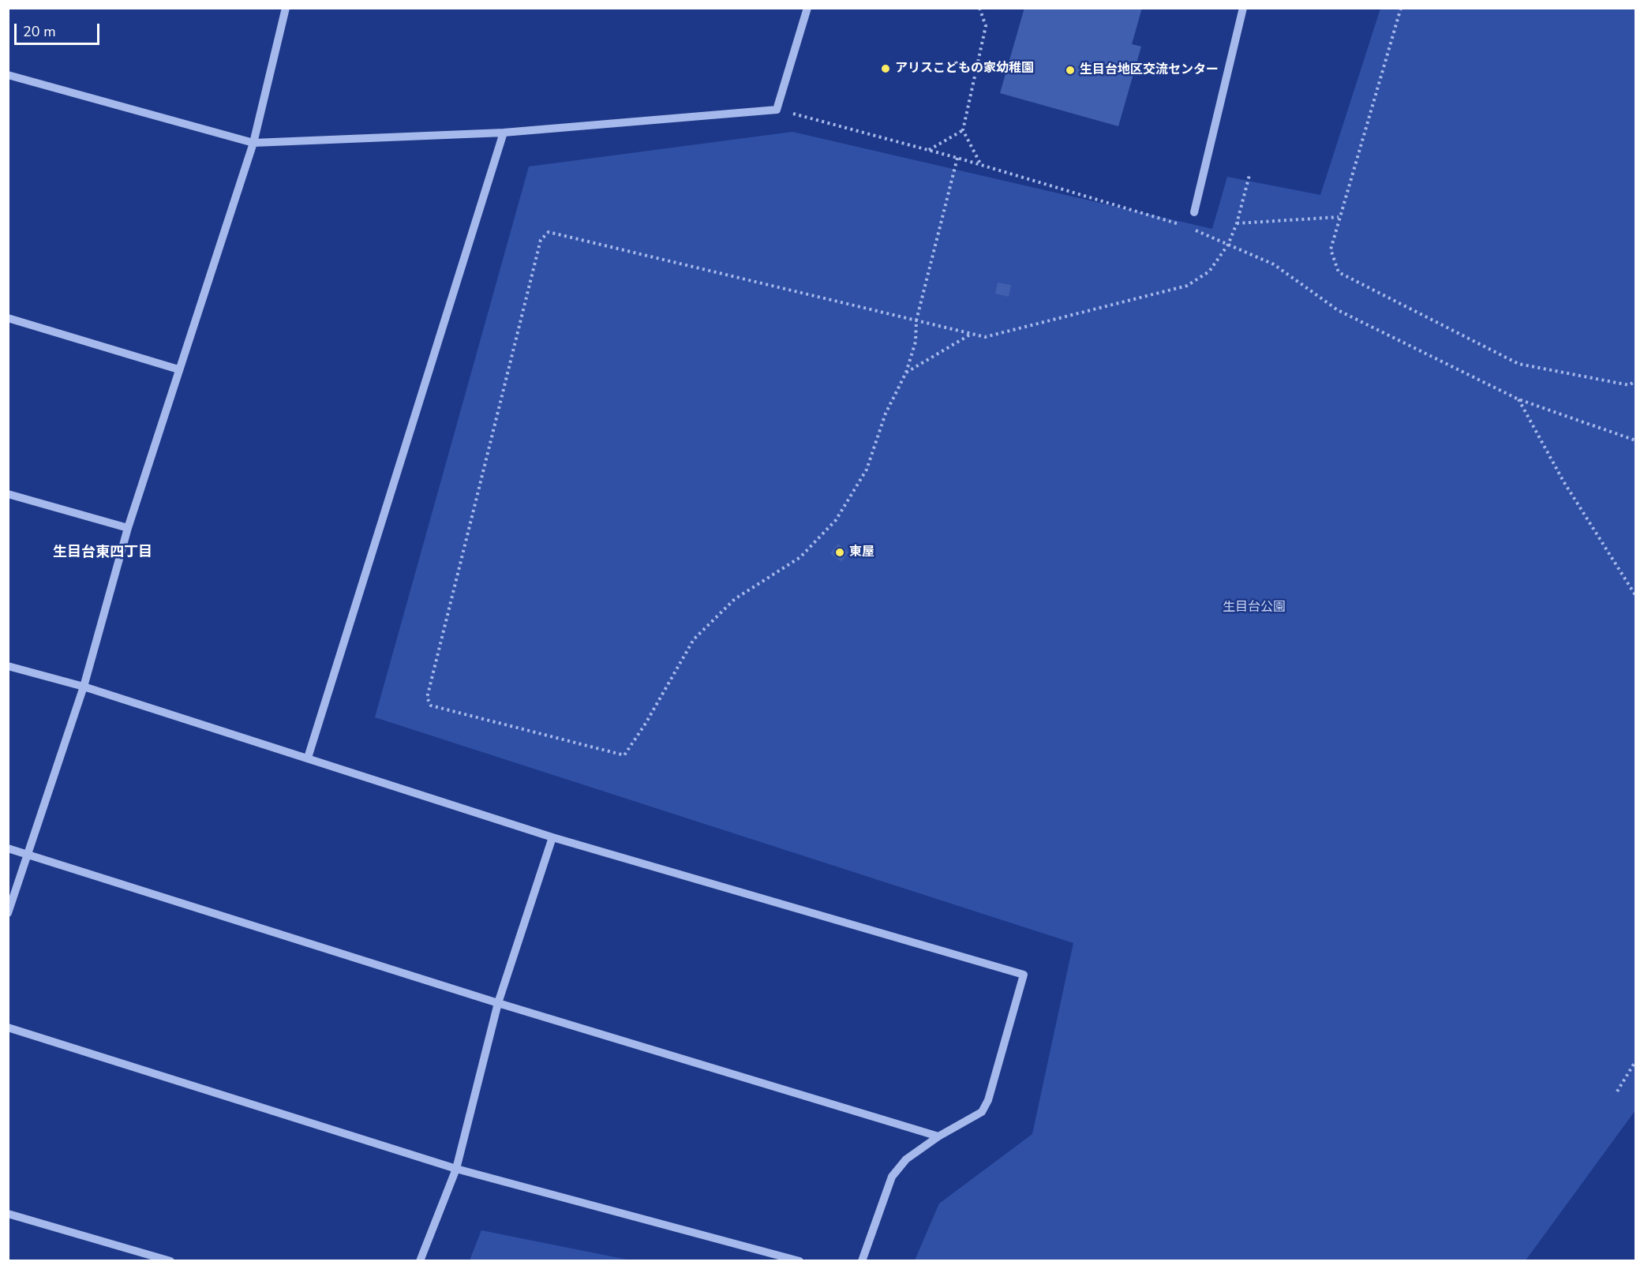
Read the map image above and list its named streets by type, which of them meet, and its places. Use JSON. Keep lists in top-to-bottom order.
{
  "districts": ["生目台東四丁目"],
  "parks": ["生目台公園"],
  "places": ["アリスこどもの家幼稚園", "生目台地区交流センター", "東屋"],
  "scale_bar": "20 m"
}
